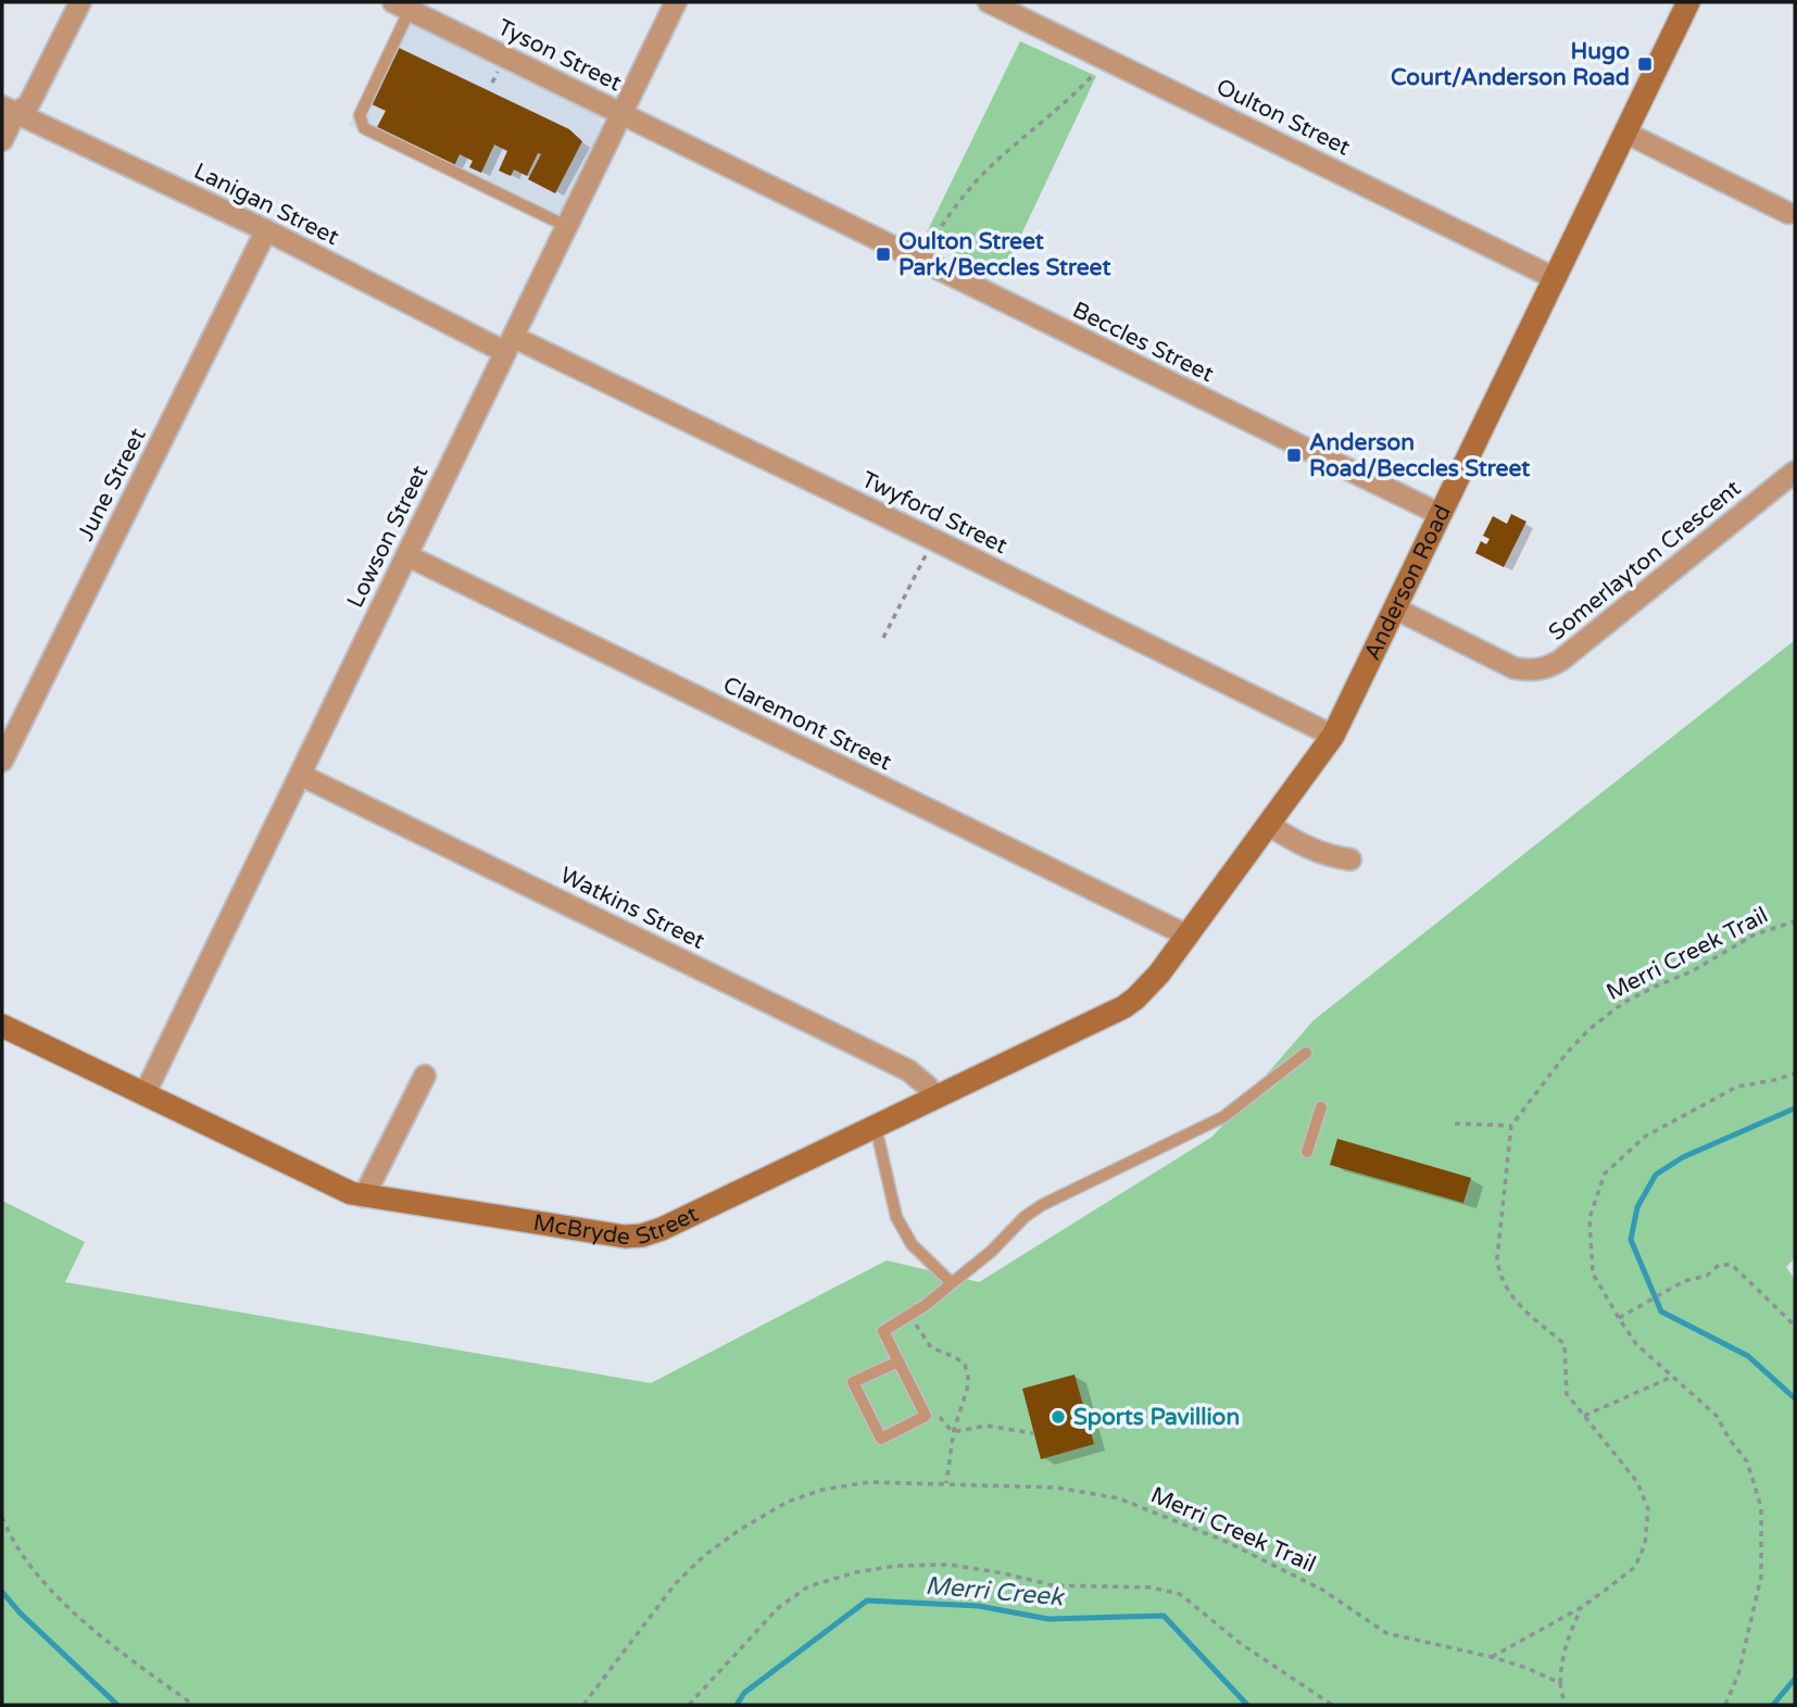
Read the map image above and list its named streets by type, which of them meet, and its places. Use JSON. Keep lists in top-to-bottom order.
{
  "streets": {
    "street": [
      "Tyson Street",
      "Oulton Street",
      "Lanigan Street",
      "Beccles Street",
      "June Street",
      "Twyford Street",
      "Lowson Street",
      "Somerlayton Crescent",
      "Anderson Road",
      "Claremont Street",
      "Watkins Street",
      "McBryde Street"
    ],
    "path": ["Merri Creek Trail"]
  },
  "crossings": [
    ["Tyson Street", "Beccles Street"],
    ["Tyson Street", "Lowson Street"],
    ["Oulton Street", "Anderson Road"],
    ["Lanigan Street", "June Street"],
    ["Lanigan Street", "Twyford Street"],
    ["Lanigan Street", "Lowson Street"],
    ["Beccles Street", "Lowson Street"],
    ["Beccles Street", "Anderson Road"],
    ["Twyford Street", "Lowson Street"],
    ["Twyford Street", "Anderson Road"],
    ["Lowson Street", "Claremont Street"],
    ["Lowson Street", "Watkins Street"],
    ["Lowson Street", "McBryde Street"],
    ["Somerlayton Crescent", "Anderson Road"],
    ["Anderson Road", "Claremont Street"],
    ["Anderson Road", "McBryde Street"],
    ["Claremont Street", "McBryde Street"],
    ["Watkins Street", "McBryde Street"]
  ],
  "water": ["Merri Creek"],
  "places": {
    "transit": ["Hugo Court/Anderson Road", "Oulton Street Park/Beccles Street", "Anderson Road/Beccles Street"],
    "other": ["Sports Pavillion"]
  }
}
